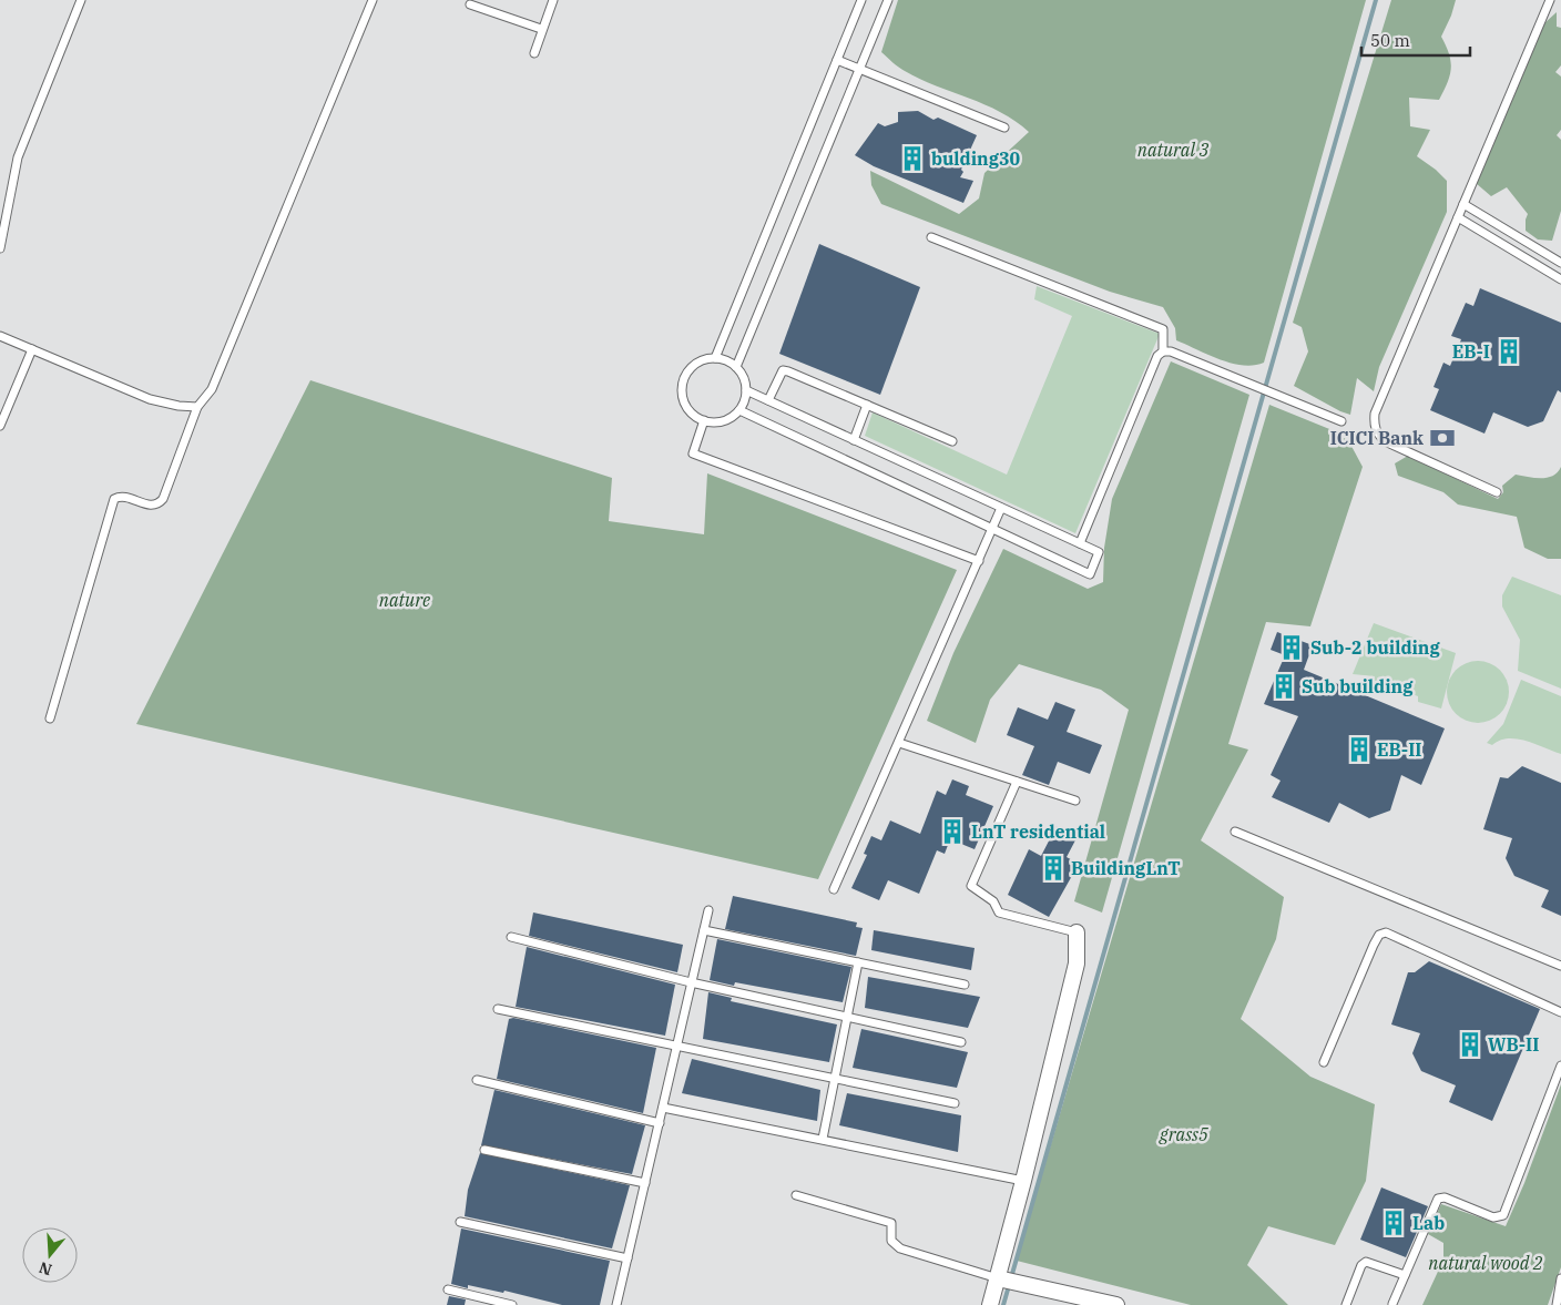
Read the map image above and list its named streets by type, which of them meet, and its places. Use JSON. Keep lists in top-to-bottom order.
{
  "parks": [
    "natural 3",
    "nature",
    "grass5",
    "natural wood 2"
  ],
  "places": {
    "building": [
      "bulding30",
      "EB-I",
      "Sub-2 building",
      "Sub building",
      "EB-II",
      "LnT residential",
      "BuildingLnT",
      "WB-II",
      "Lab"
    ],
    "bank": ["ICICI Bank"]
  },
  "scale_bar": "50 m",
  "north": "bottom"
}
